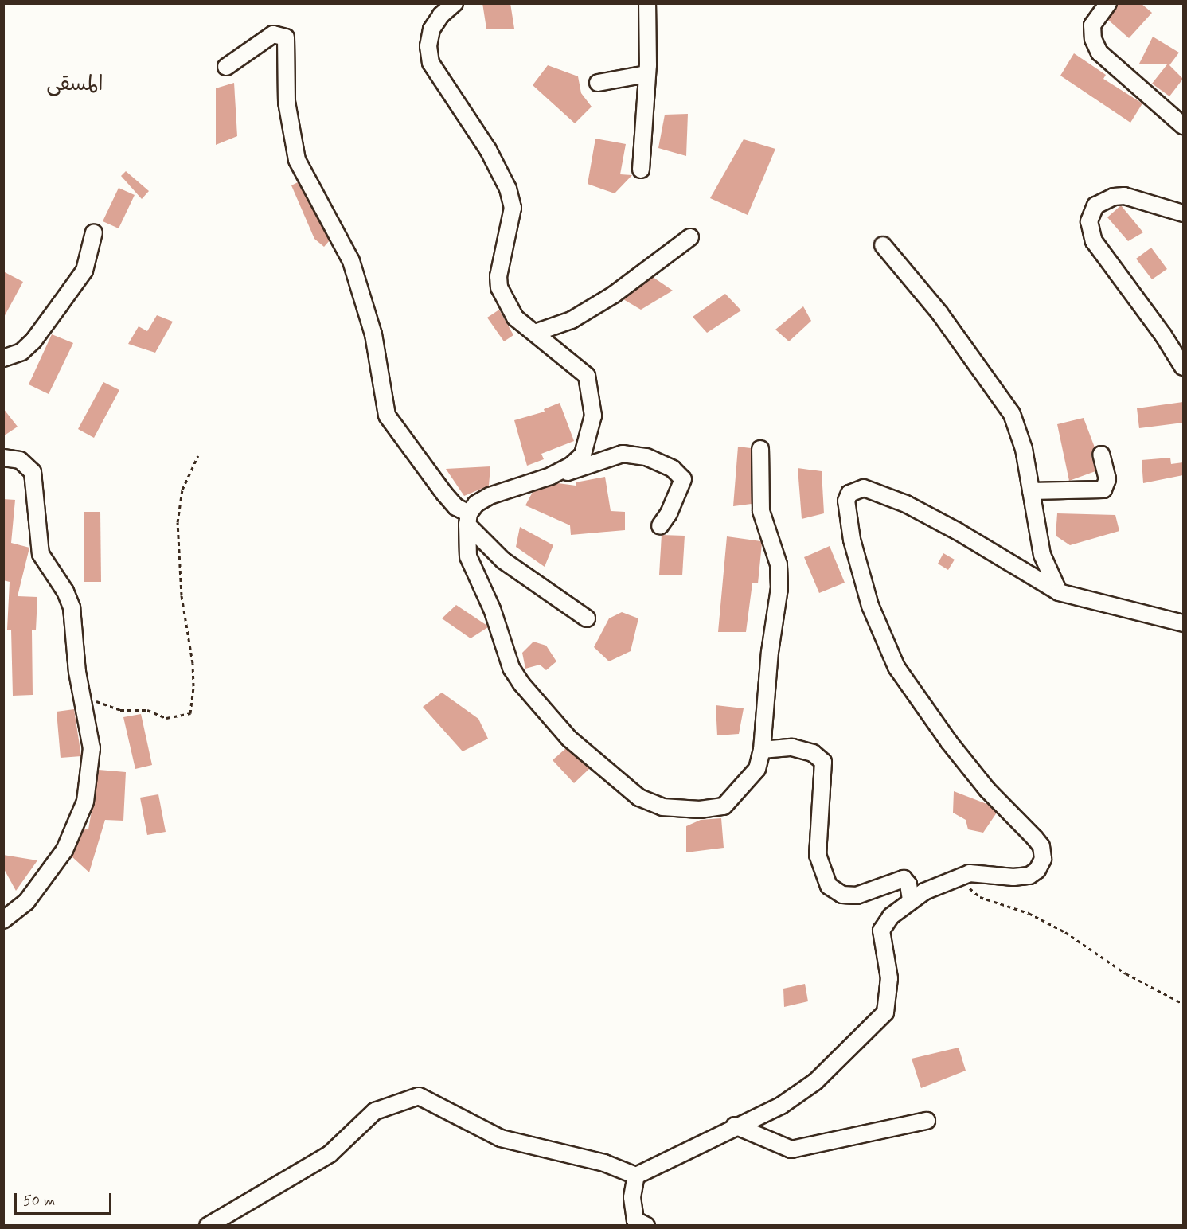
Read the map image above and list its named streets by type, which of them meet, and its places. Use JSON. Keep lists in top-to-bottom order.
{
  "districts": ["المسقى"],
  "scale_bar": "50 m"
}
